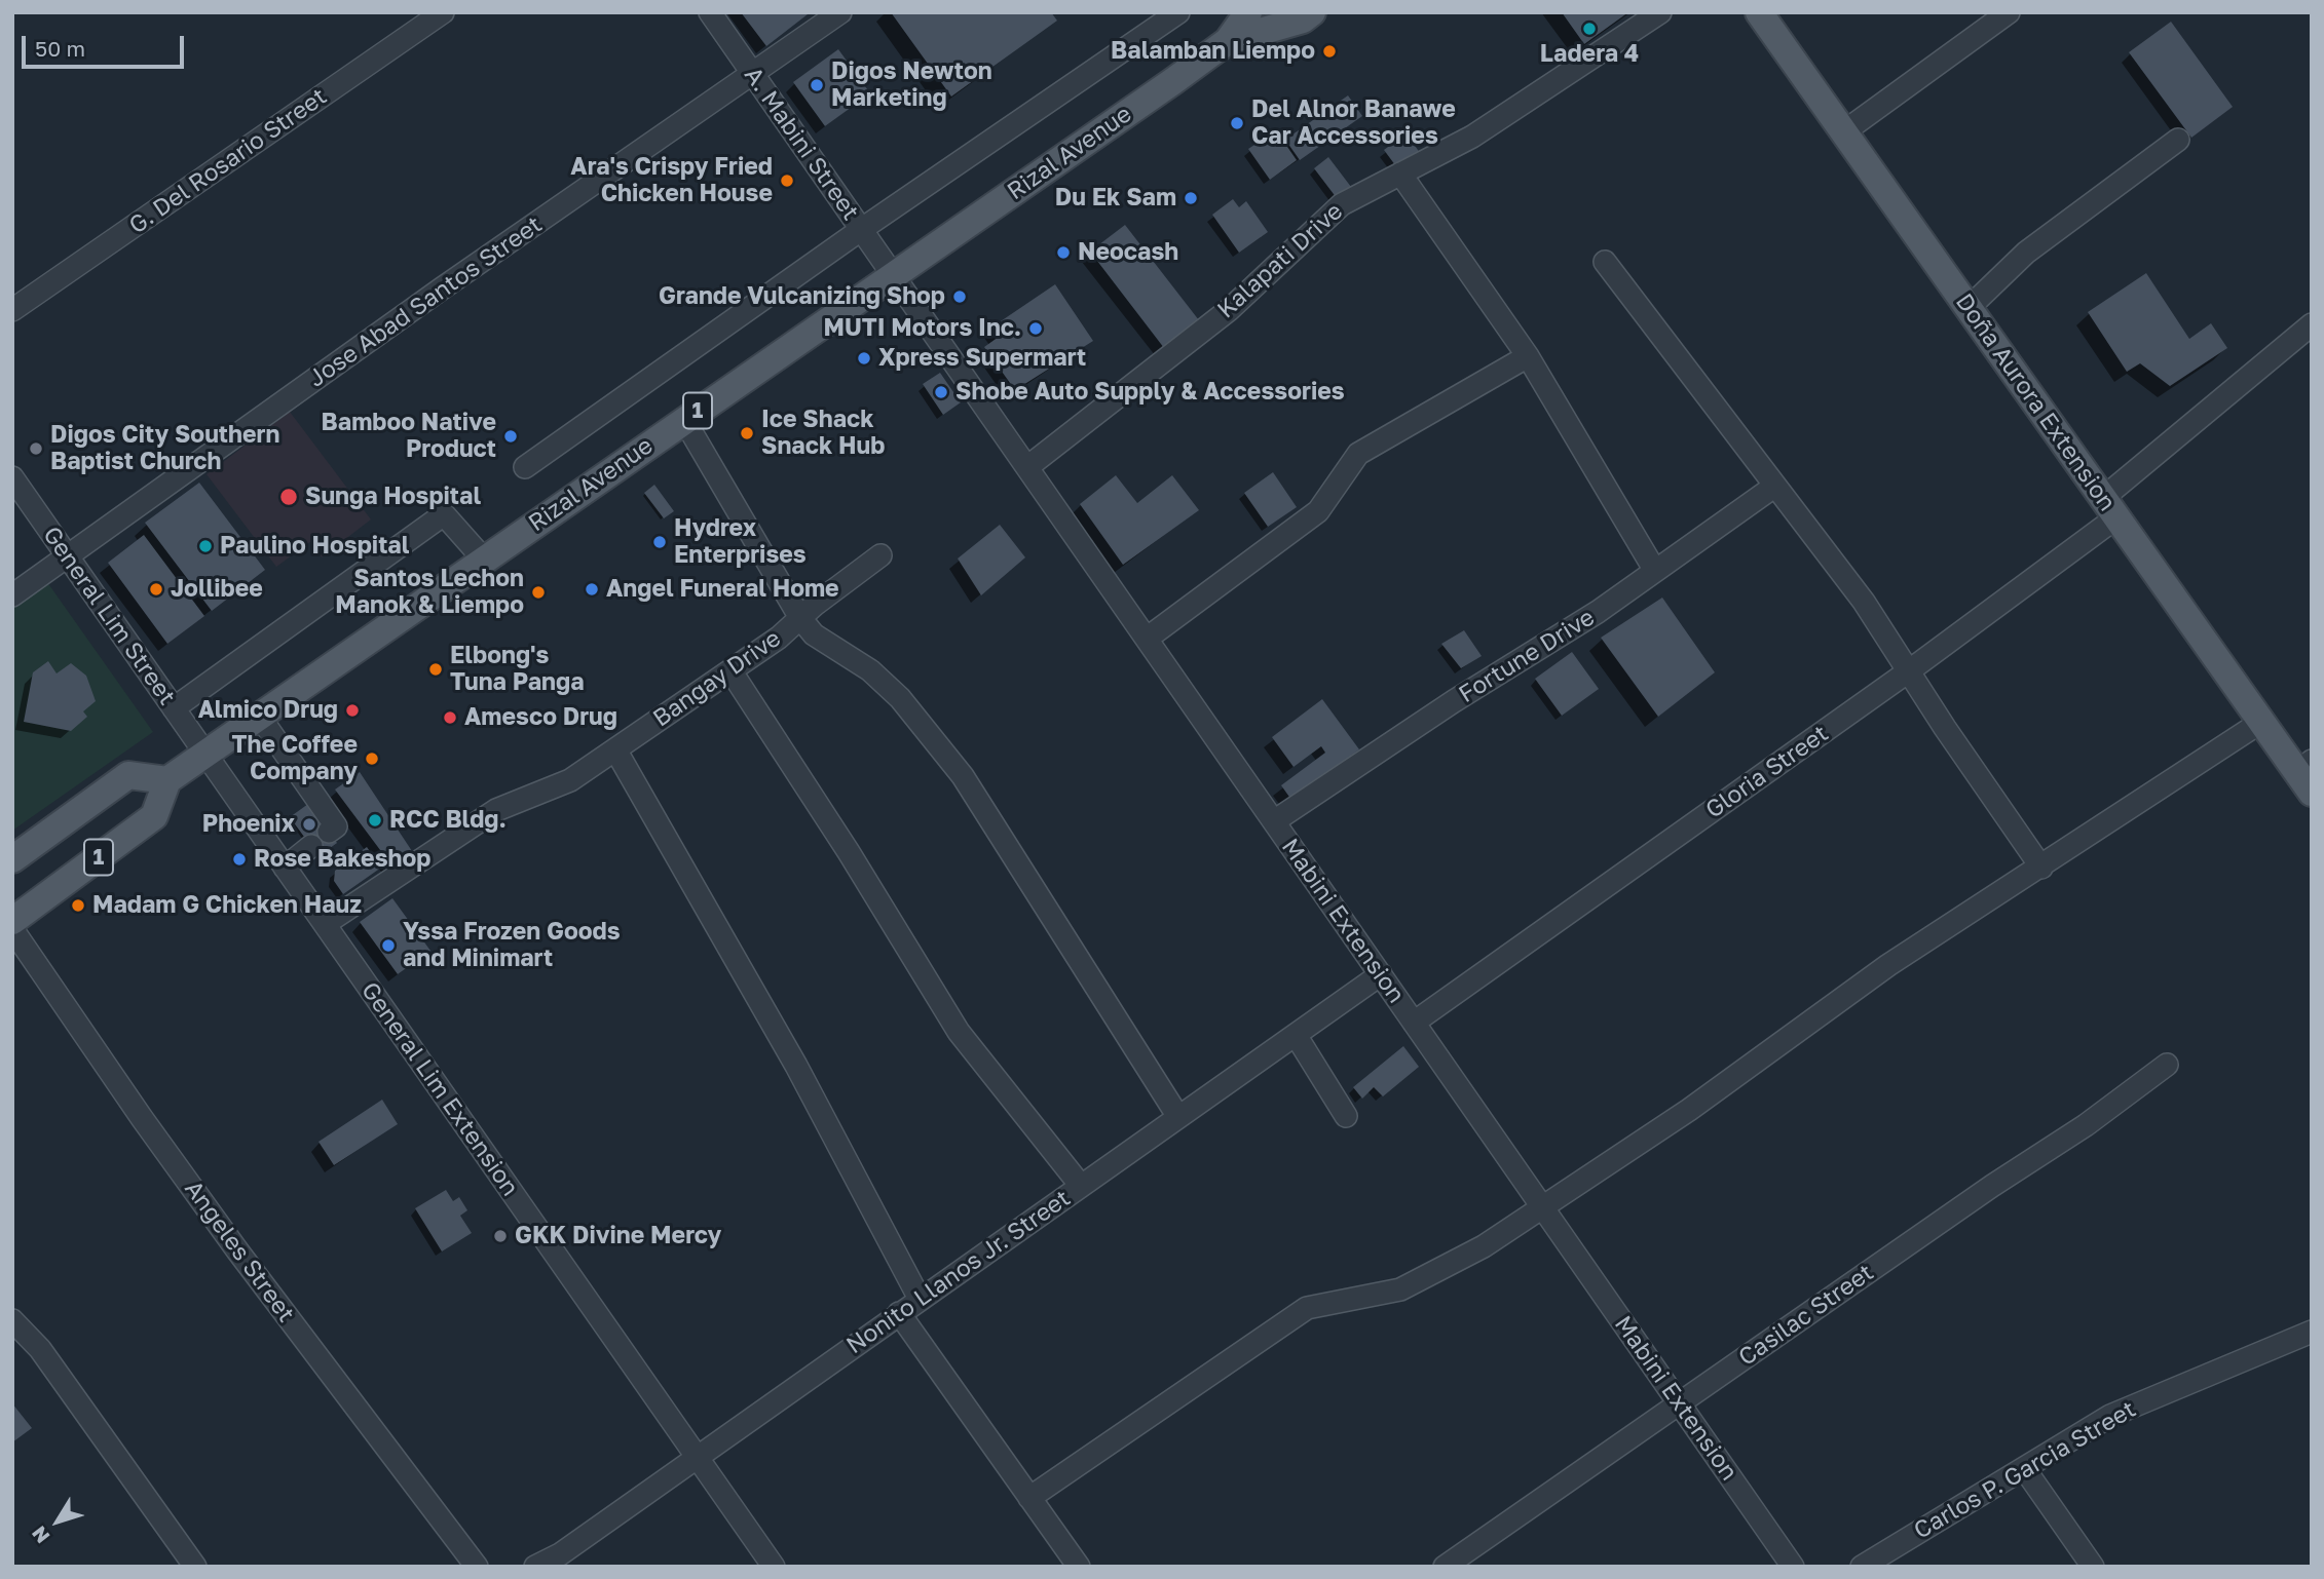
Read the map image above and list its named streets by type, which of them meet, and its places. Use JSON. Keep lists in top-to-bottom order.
{
  "streets": {
    "main road": ["Rizal Avenue", "Doña Aurora Extension", "1"],
    "street": [
      "A. Mabini Street",
      "G. Del Rosario Street",
      "Kalapati Drive",
      "Jose Abad Santos Street",
      "General Lim Street",
      "Fortune Drive",
      "Bangay Drive",
      "Gloria Street",
      "Mabini Extension",
      "General Lim Extension",
      "Angeles Street",
      "Nonito Llanos Jr. Street",
      "Casilac Street",
      "Carlos P. Garcia Street"
    ]
  },
  "crossings": [
    ["A. Mabini Street", "Rizal Avenue"],
    ["A. Mabini Street", "Jose Abad Santos Street"],
    ["A. Mabini Street", "Mabini Extension"],
    ["Rizal Avenue", "1"],
    ["Rizal Avenue", "General Lim Street"],
    ["Rizal Avenue", "Mabini Extension"],
    ["Rizal Avenue", "General Lim Extension"],
    ["Kalapati Drive", "Mabini Extension"],
    ["Jose Abad Santos Street", "General Lim Street"],
    ["Doña Aurora Extension", "Gloria Street"],
    ["General Lim Street", "General Lim Extension"],
    ["Fortune Drive", "Mabini Extension"],
    ["Bangay Drive", "General Lim Extension"],
    ["Gloria Street", "Mabini Extension"],
    ["Mabini Extension", "Nonito Llanos Jr. Street"],
    ["Mabini Extension", "Casilac Street"],
    ["General Lim Extension", "Nonito Llanos Jr. Street"]
  ],
  "places": [
    "Ladera 4",
    "Balamban Liempo",
    "Digos Newton Marketing",
    "Del Alnor Banawe Car Accessories",
    "Ara's Crispy Fried Chicken House",
    "Du Ek Sam",
    "Neocash",
    "Grande Vulcanizing Shop",
    "MUTI Motors Inc.",
    "Xpress Supermart",
    "Shobe Auto Supply & Accessories",
    "Ice Shack Snack Hub",
    "Bamboo Native Product",
    "Digos City Southern Baptist Church",
    "Sunga Hospital",
    "Hydrex Enterprises",
    "Paulino Hospital",
    "Jollibee",
    "Angel Funeral Home",
    "Santos Lechon Manok & Liempo",
    "Elbong's Tuna Panga",
    "Almico Drug",
    "Amesco Drug",
    "The Coffee Company",
    "RCC Bldg.",
    "Phoenix",
    "Rose Bakeshop",
    "Madam G Chicken Hauz",
    "Yssa Frozen Goods and Minimart",
    "GKK Divine Mercy"
  ],
  "scale_bar": "50 m",
  "north": "bottom left"
}
